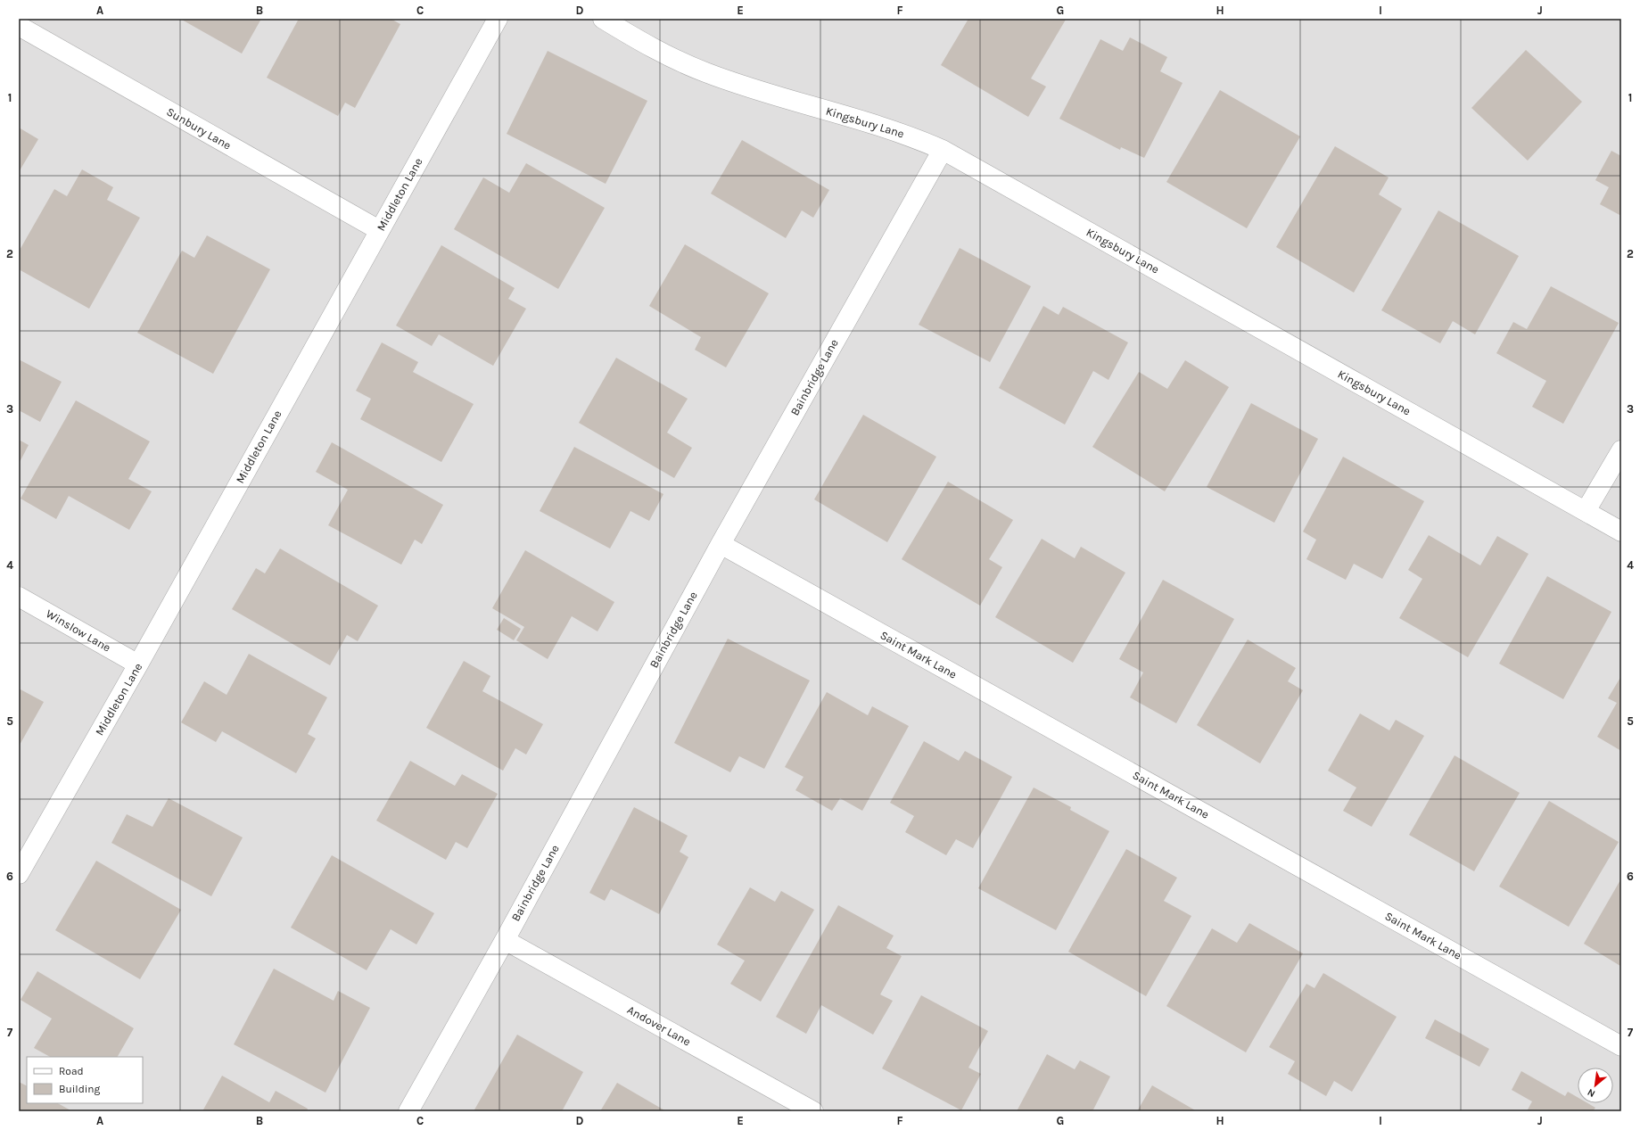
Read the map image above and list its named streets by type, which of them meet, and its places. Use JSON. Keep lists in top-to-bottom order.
{
  "streets": {
    "street": [
      "Kingsbury Lane",
      "Sunbury Lane",
      "Middleton Lane",
      "Bainbridge Lane",
      "Winslow Lane",
      "Saint Mark Lane",
      "Andover Lane"
    ]
  },
  "crossings": [
    ["Kingsbury Lane", "Bainbridge Lane"],
    ["Sunbury Lane", "Middleton Lane"],
    ["Middleton Lane", "Winslow Lane"],
    ["Bainbridge Lane", "Saint Mark Lane"],
    ["Bainbridge Lane", "Andover Lane"]
  ],
  "legend": ["Road", "Building"],
  "north": "bottom left",
  "grid": {
    "columns": [
      "A",
      "B",
      "C",
      "D",
      "E",
      "F",
      "G",
      "H",
      "I",
      "J"
    ],
    "rows": [
      "1",
      "2",
      "3",
      "4",
      "5",
      "6",
      "7"
    ]
  }
}
